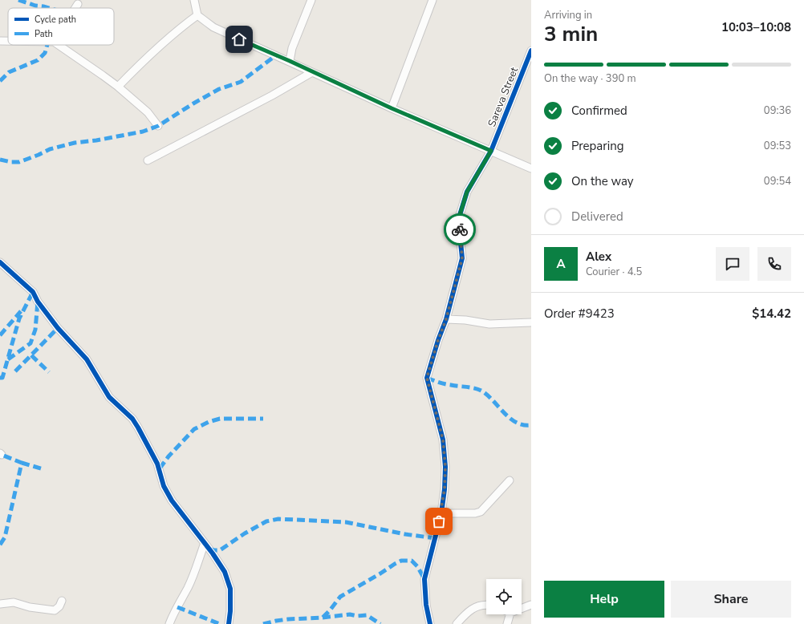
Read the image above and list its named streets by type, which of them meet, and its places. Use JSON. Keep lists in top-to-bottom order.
{
  "streets": {
    "street": ["Sareva Street"]
  },
  "legend": ["Cycle path", "Path"],
  "page": {
    "heading": ["3 min", "Arriving in", "10:03–10:08"],
    "panel": [
      "Alex",
      "Courier · 4.5",
      "Order #9423",
      "$14.42"
    ],
    "bar": "On the way · 390 m",
    "list": [
      ["Confirmed", "09:36"],
      ["Preparing", "09:53"],
      ["On the way", "09:54"],
      "Delivered"
    ],
    "round": "A",
    "buttons": ["Help", "Share"]
  }
}
